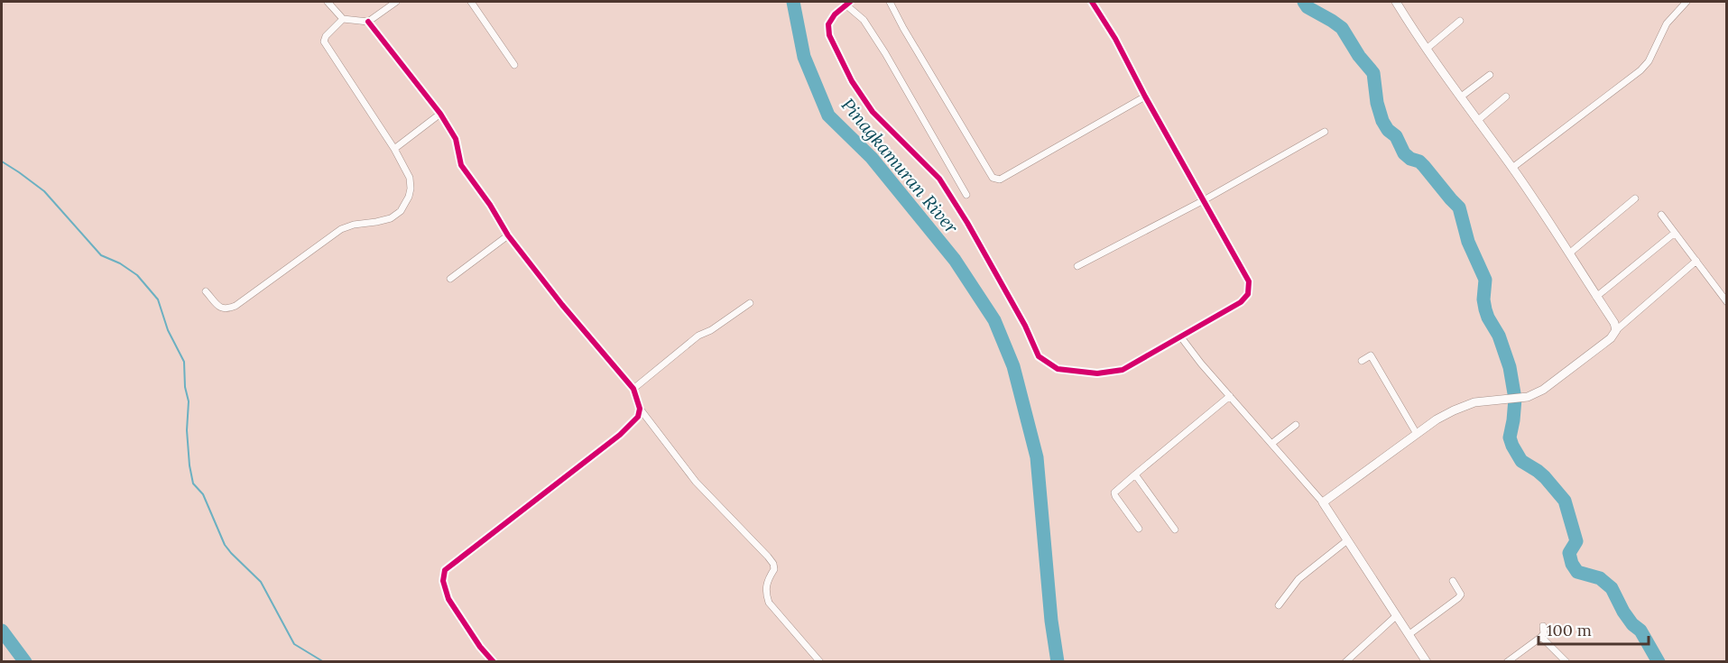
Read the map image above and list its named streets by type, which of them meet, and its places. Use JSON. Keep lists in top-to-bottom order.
{
  "water": ["Pinagkamuran River"],
  "scale_bar": "100 m"
}
